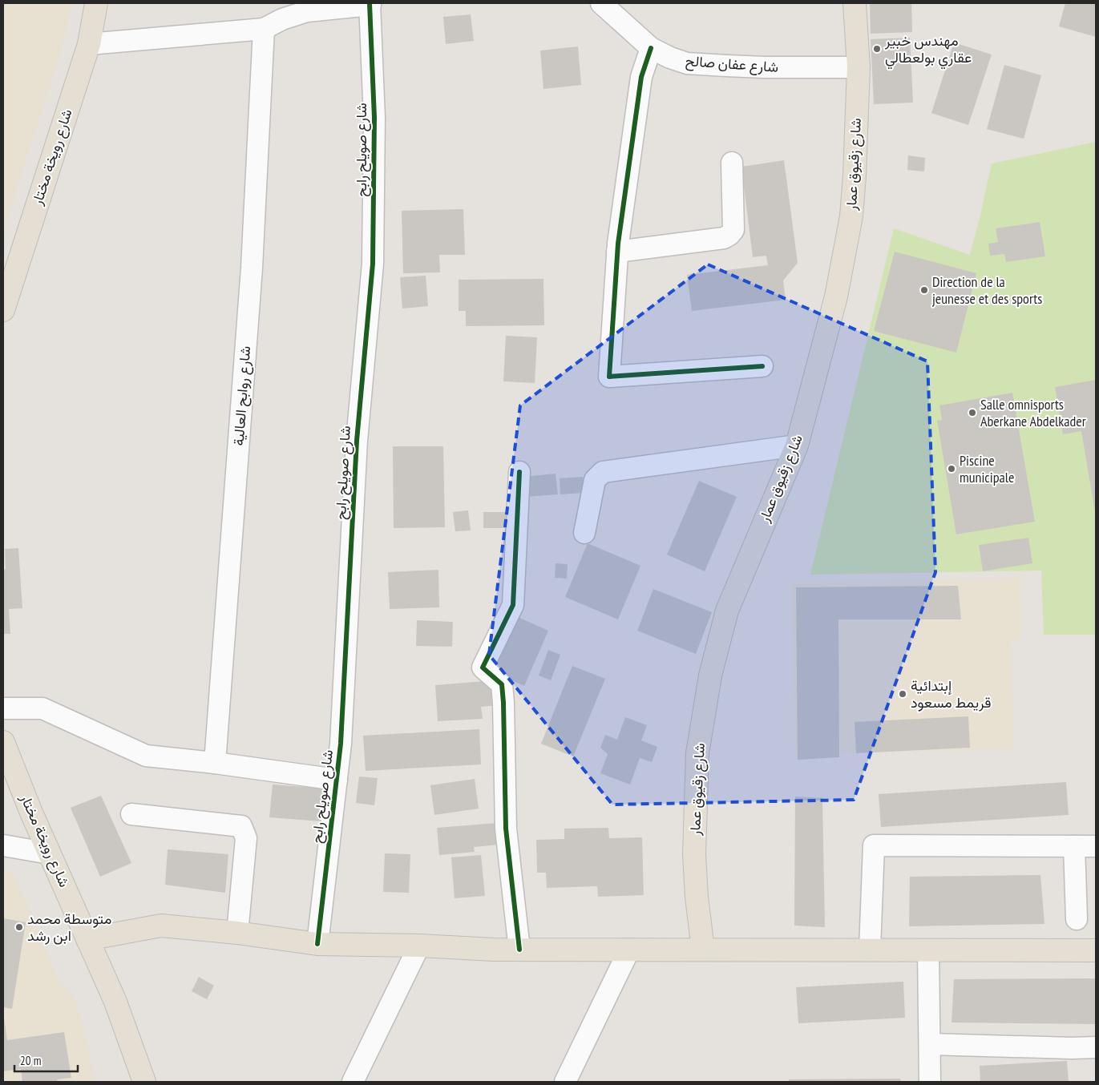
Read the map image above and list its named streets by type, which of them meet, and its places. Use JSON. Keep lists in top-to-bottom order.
{
  "streets": {
    "main road": ["شارع رويخة مختار", "شارع زقيوق عمار"],
    "street": ["شارع عفان صالح", "شارع صويلح رابح", "شارع روابح العالية"]
  },
  "crossings": [
    ["شارع عفان صالح", "شارع زقيوق عمار"]
  ],
  "places": [
    "مهندس خبير عقاري بولعطالي",
    "Direction de la jeunesse et des sports",
    "Salle omnisports Aberkane Abdelkader",
    "Piscine municipale",
    "إبتدائية قريمط مسعود",
    "متوسطة محمد ابن رشد"
  ],
  "scale_bar": "20 m"
}
